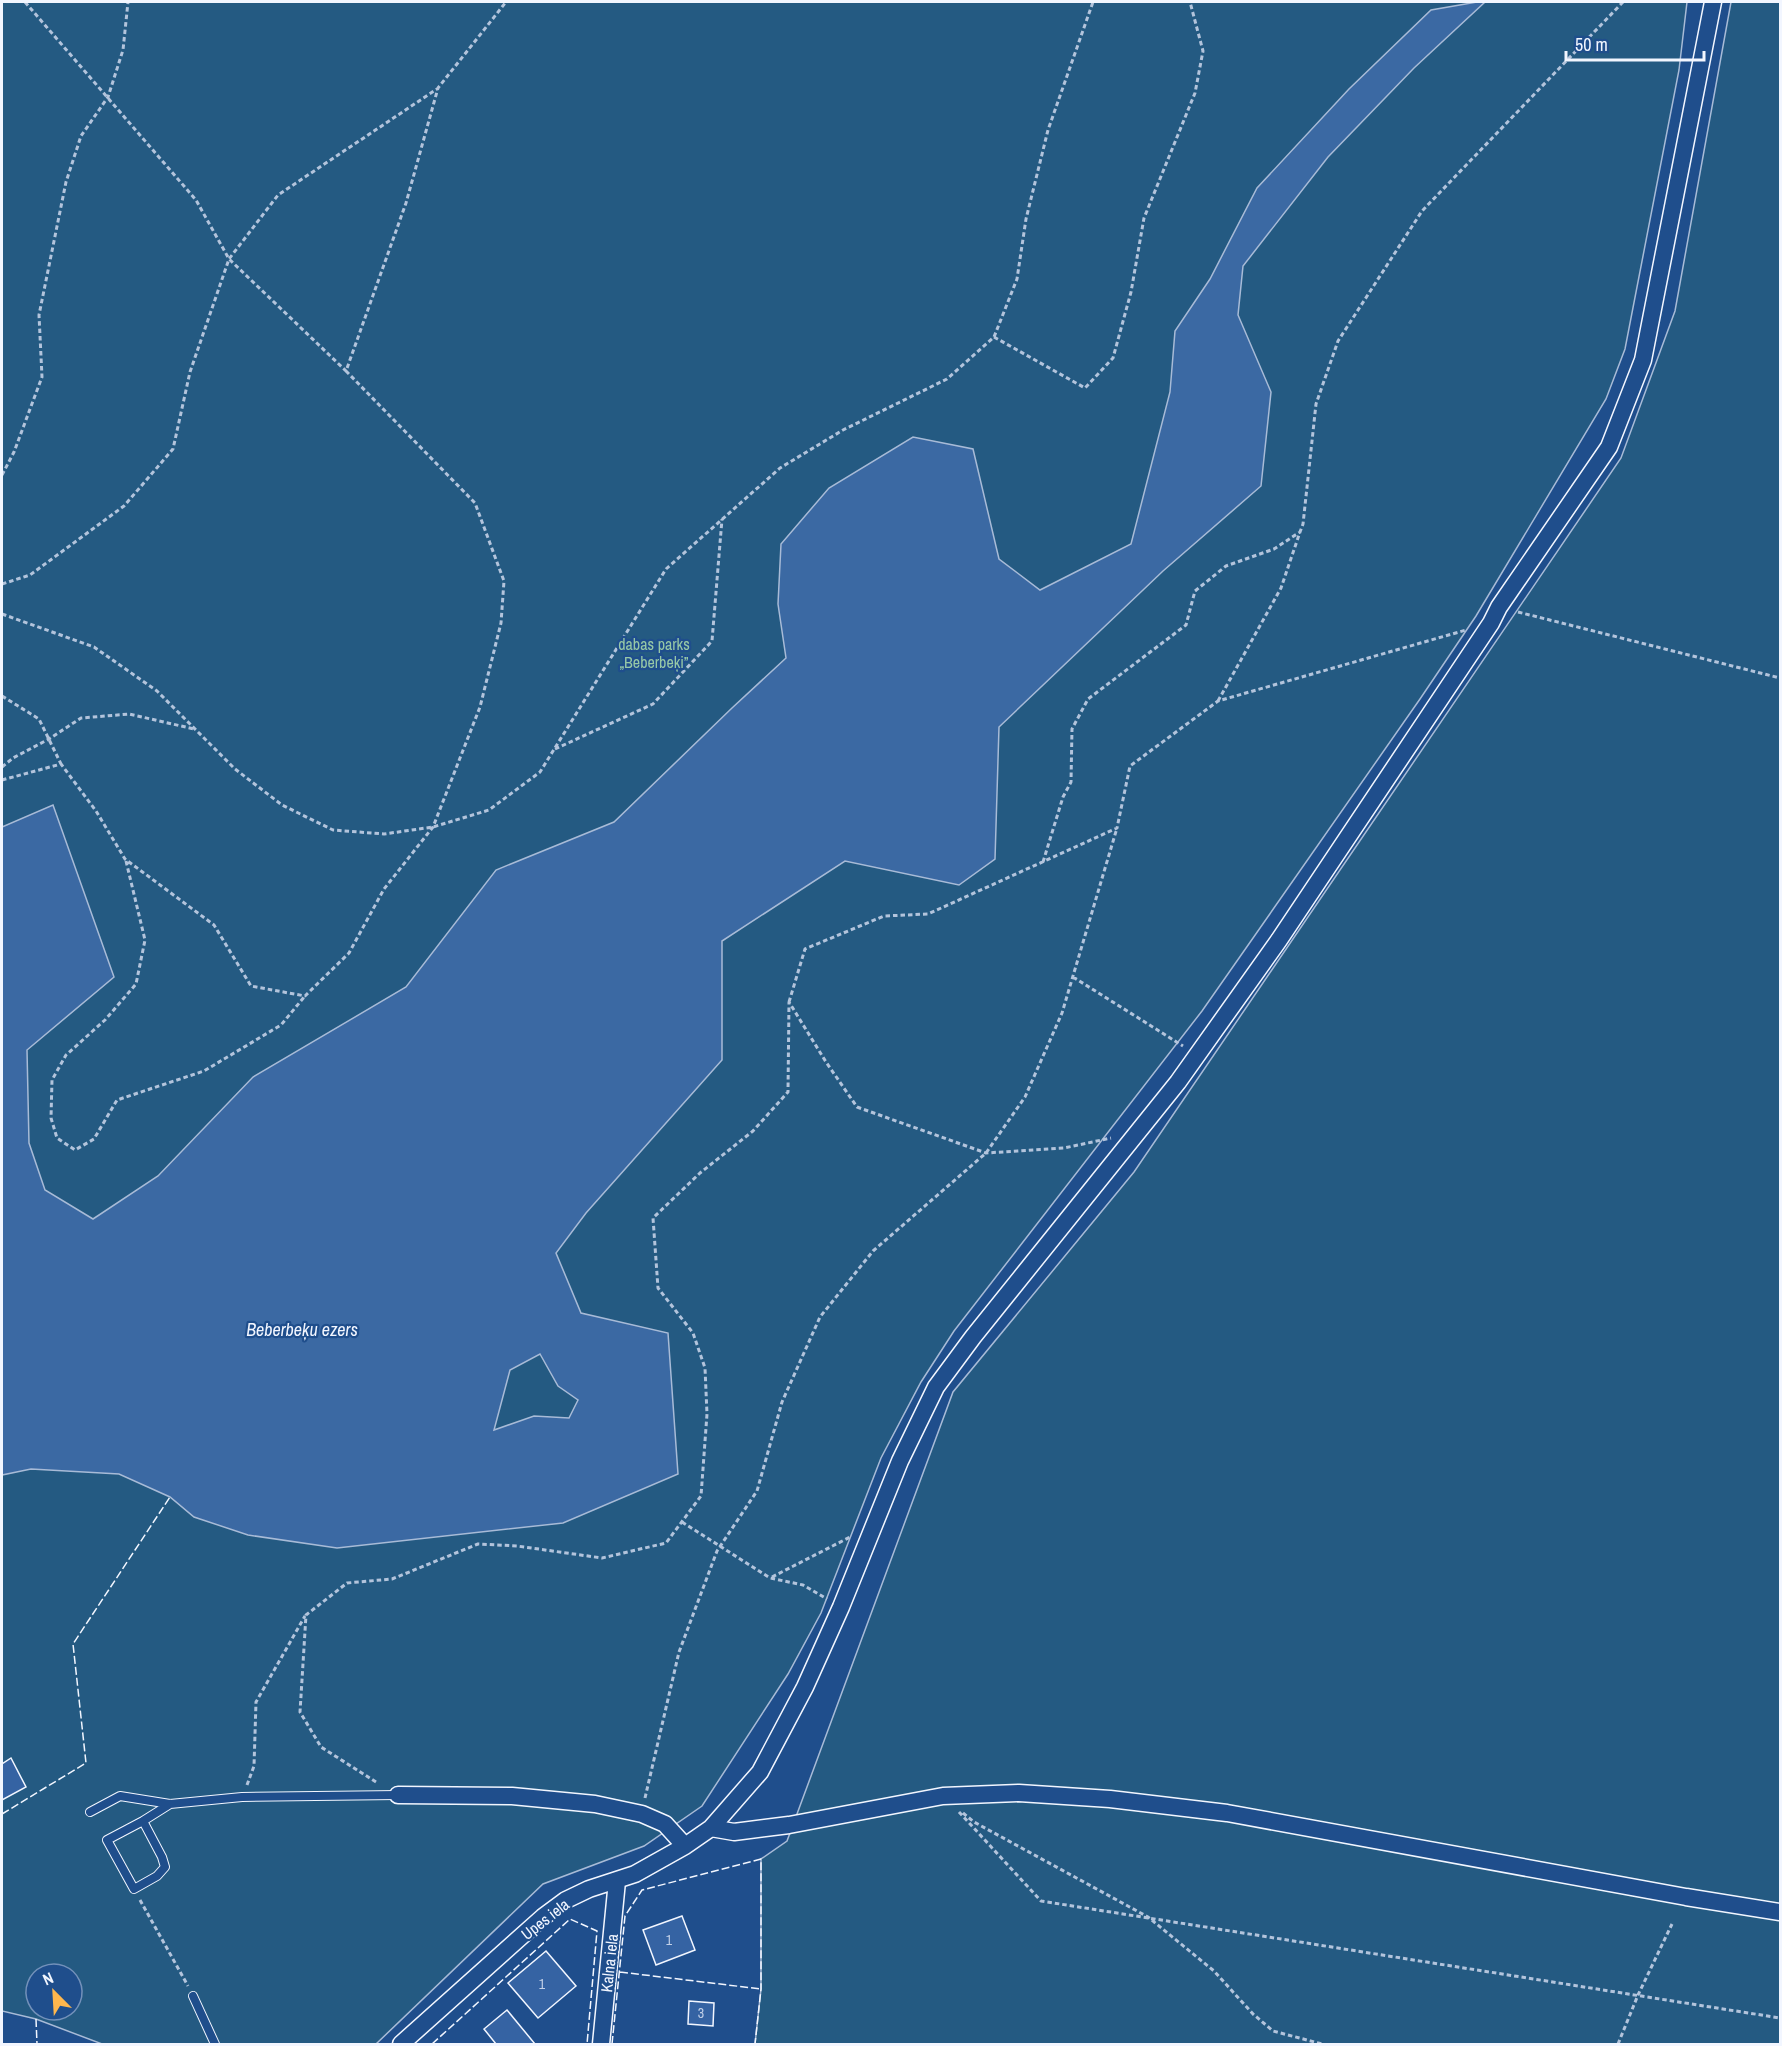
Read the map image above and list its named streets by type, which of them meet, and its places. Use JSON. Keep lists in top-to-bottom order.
{
  "streets": {
    "street": ["Upes iela", "Kalna iela"]
  },
  "crossings": [
    ["Upes iela", "Kalna iela"]
  ],
  "water": ["Beberbeķu ezers"],
  "parks": ["dabas parks „Beberbeķi”"],
  "house_numbers": ["1", "1", "3"],
  "scale_bar": "50 m",
  "north": "top left"
}
